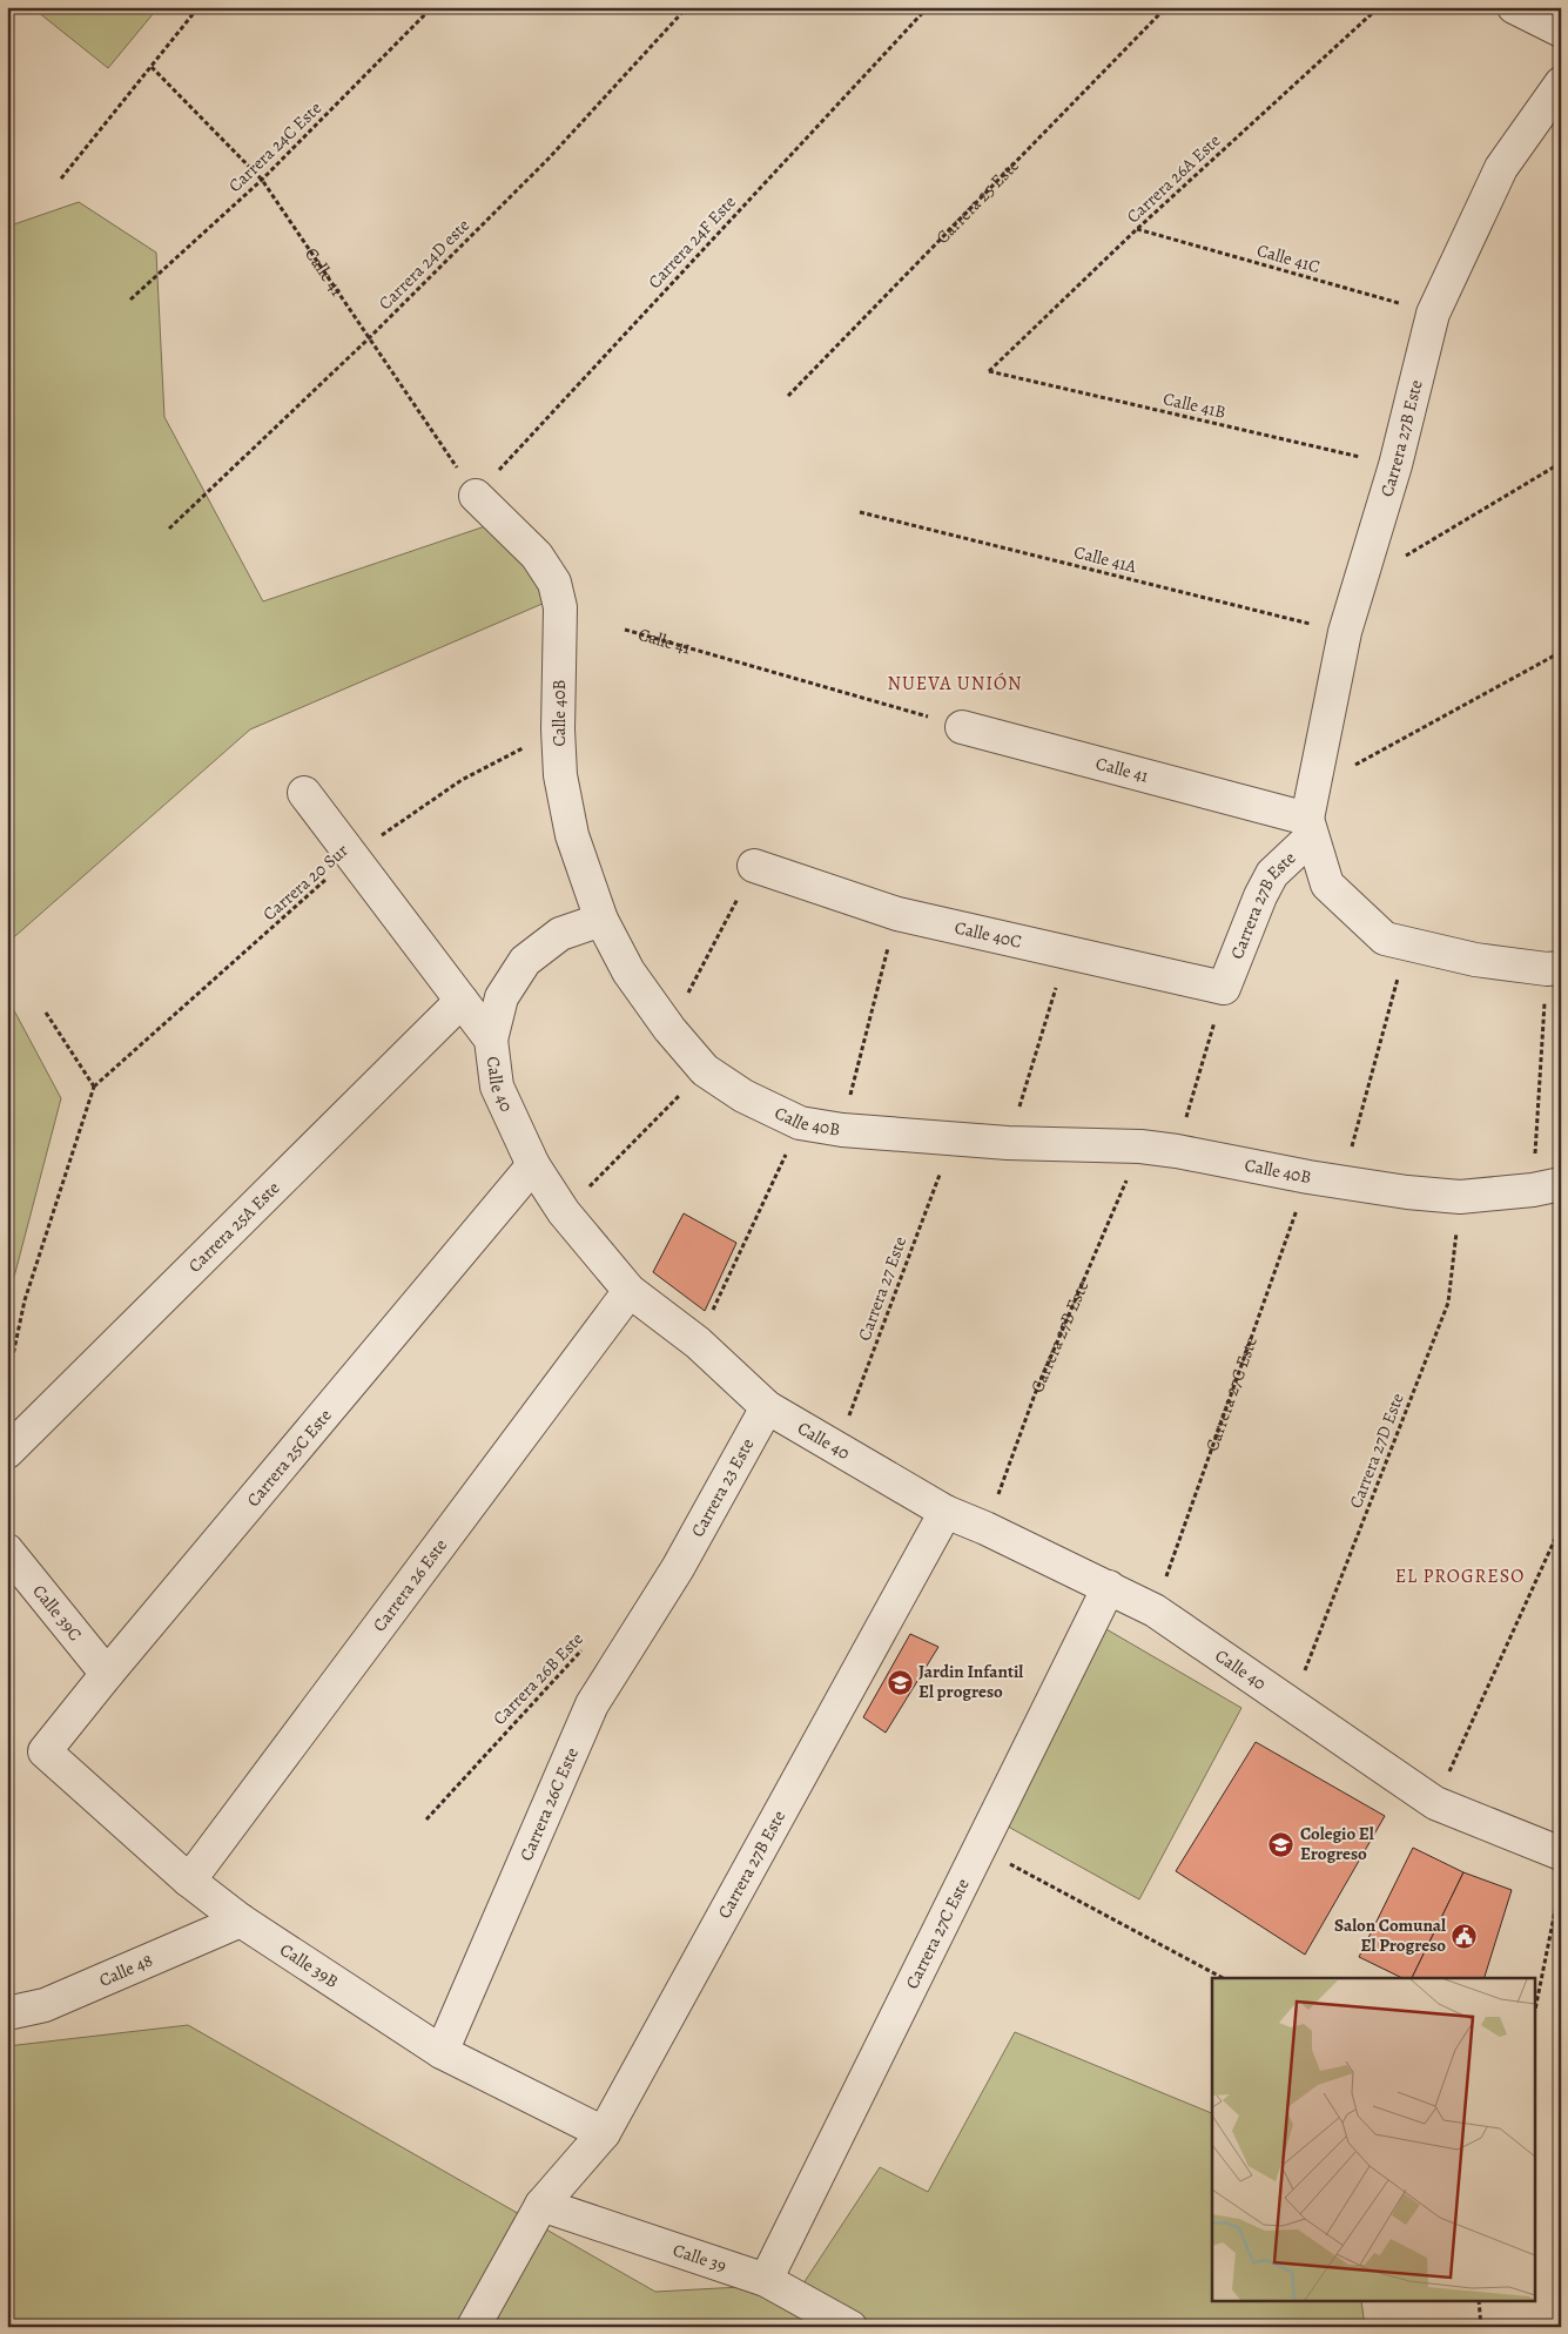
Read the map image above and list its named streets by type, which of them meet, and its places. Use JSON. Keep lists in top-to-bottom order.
{
  "streets": {
    "street": [
      "Calle 41",
      "Carrera 27B Este",
      "Calle 40B",
      "Calle 40C",
      "Calle 40",
      "Carrera 25A Este",
      "Carrera 27C Este",
      "Carrera 25C Este",
      "Carrera 23 Este",
      "Carrera 26 Este",
      "Calle 39C",
      "Carrera 26C Este",
      "Calle 39B",
      "Calle 48",
      "Calle 39"
    ],
    "path": [
      "Carrera 24C Este",
      "Carrera 26A Este",
      "Carrera 25 Este",
      "Carrera 24F Este",
      "Calle 41C",
      "Carrera 24D este",
      "Calle 41B",
      "Calle 41A",
      "Carrera 20 Sur",
      "Carrera 27 Este",
      "Carrera 27D Este",
      "Carrera 26B Este"
    ]
  },
  "crossings": [
    ["Carrera 24C Este", "Calle 41"],
    ["Carrera 26A Este", "Calle 41C"],
    ["Carrera 26A Este", "Calle 41B"],
    ["Carrera 24F Este", "Calle 41"],
    ["Carrera 24F Este", "Calle 40B"],
    ["Calle 41C", "Carrera 27B Este"],
    ["Carrera 24D este", "Calle 41"],
    ["Calle 41", "Carrera 27B Este"],
    ["Calle 41", "Calle 40B"],
    ["Calle 41B", "Carrera 27B Este"],
    ["Carrera 27B Este", "Calle 41A"],
    ["Carrera 27B Este", "Calle 40B"],
    ["Carrera 27B Este", "Calle 40C"],
    ["Carrera 27B Este", "Calle 40"],
    ["Carrera 27B Este", "Calle 39B"],
    ["Carrera 27B Este", "Calle 39"],
    ["Calle 40B", "Carrera 20 Sur"],
    ["Calle 40B", "Carrera 27 Este"],
    ["Calle 40B", "Carrera 27C Este"],
    ["Calle 40B", "Carrera 27D Este"],
    ["Carrera 20 Sur", "Calle 40"],
    ["Calle 40", "Carrera 25A Este"],
    ["Calle 40", "Carrera 27 Este"],
    ["Calle 40", "Carrera 27C Este"],
    ["Calle 40", "Carrera 27D Este"],
    ["Calle 40", "Carrera 25C Este"],
    ["Calle 40", "Carrera 23 Este"],
    ["Calle 40", "Carrera 26 Este"],
    ["Carrera 27C Este", "Calle 39"],
    ["Carrera 25C Este", "Calle 39C"],
    ["Carrera 25C Este", "Calle 39B"],
    ["Carrera 23 Este", "Carrera 26C Este"],
    ["Carrera 26 Este", "Calle 39B"],
    ["Carrera 26C Este", "Calle 39B"],
    ["Calle 39B", "Calle 48"]
  ],
  "districts": ["NUEVA UNIÓN", "EL PROGRESO"],
  "places": {
    "school or university": ["Jardin Infantil El progreso", "Colegio El Erogreso"],
    "public building": ["Salon Comunal El Progreso"]
  }
}
